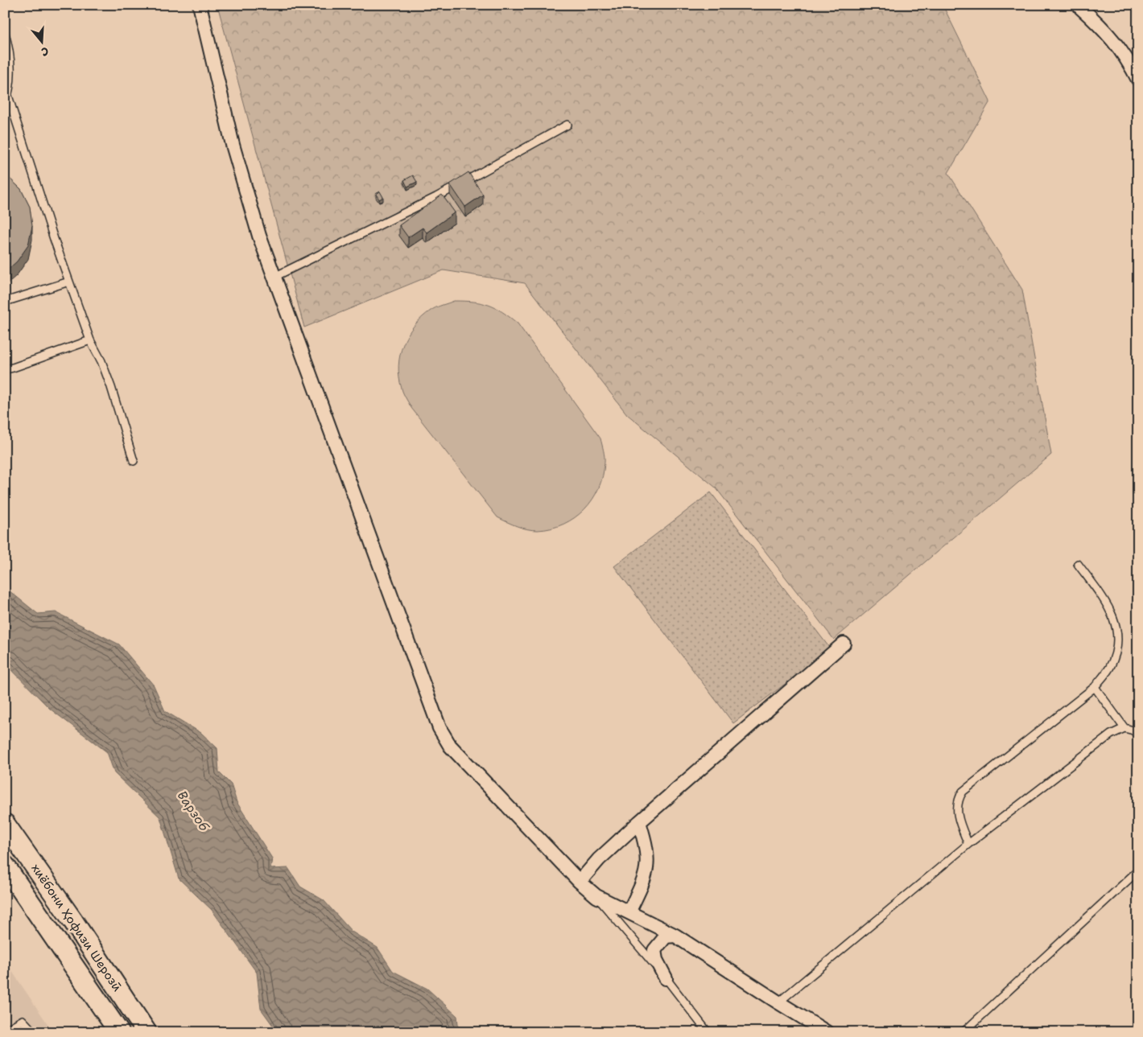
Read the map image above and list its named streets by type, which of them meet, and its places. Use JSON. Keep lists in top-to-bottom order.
{
  "streets": {
    "main road": ["хиёбони Ҳофизи Шерозӣ"]
  },
  "water": ["Варзоб"],
  "north": "bottom"
}
